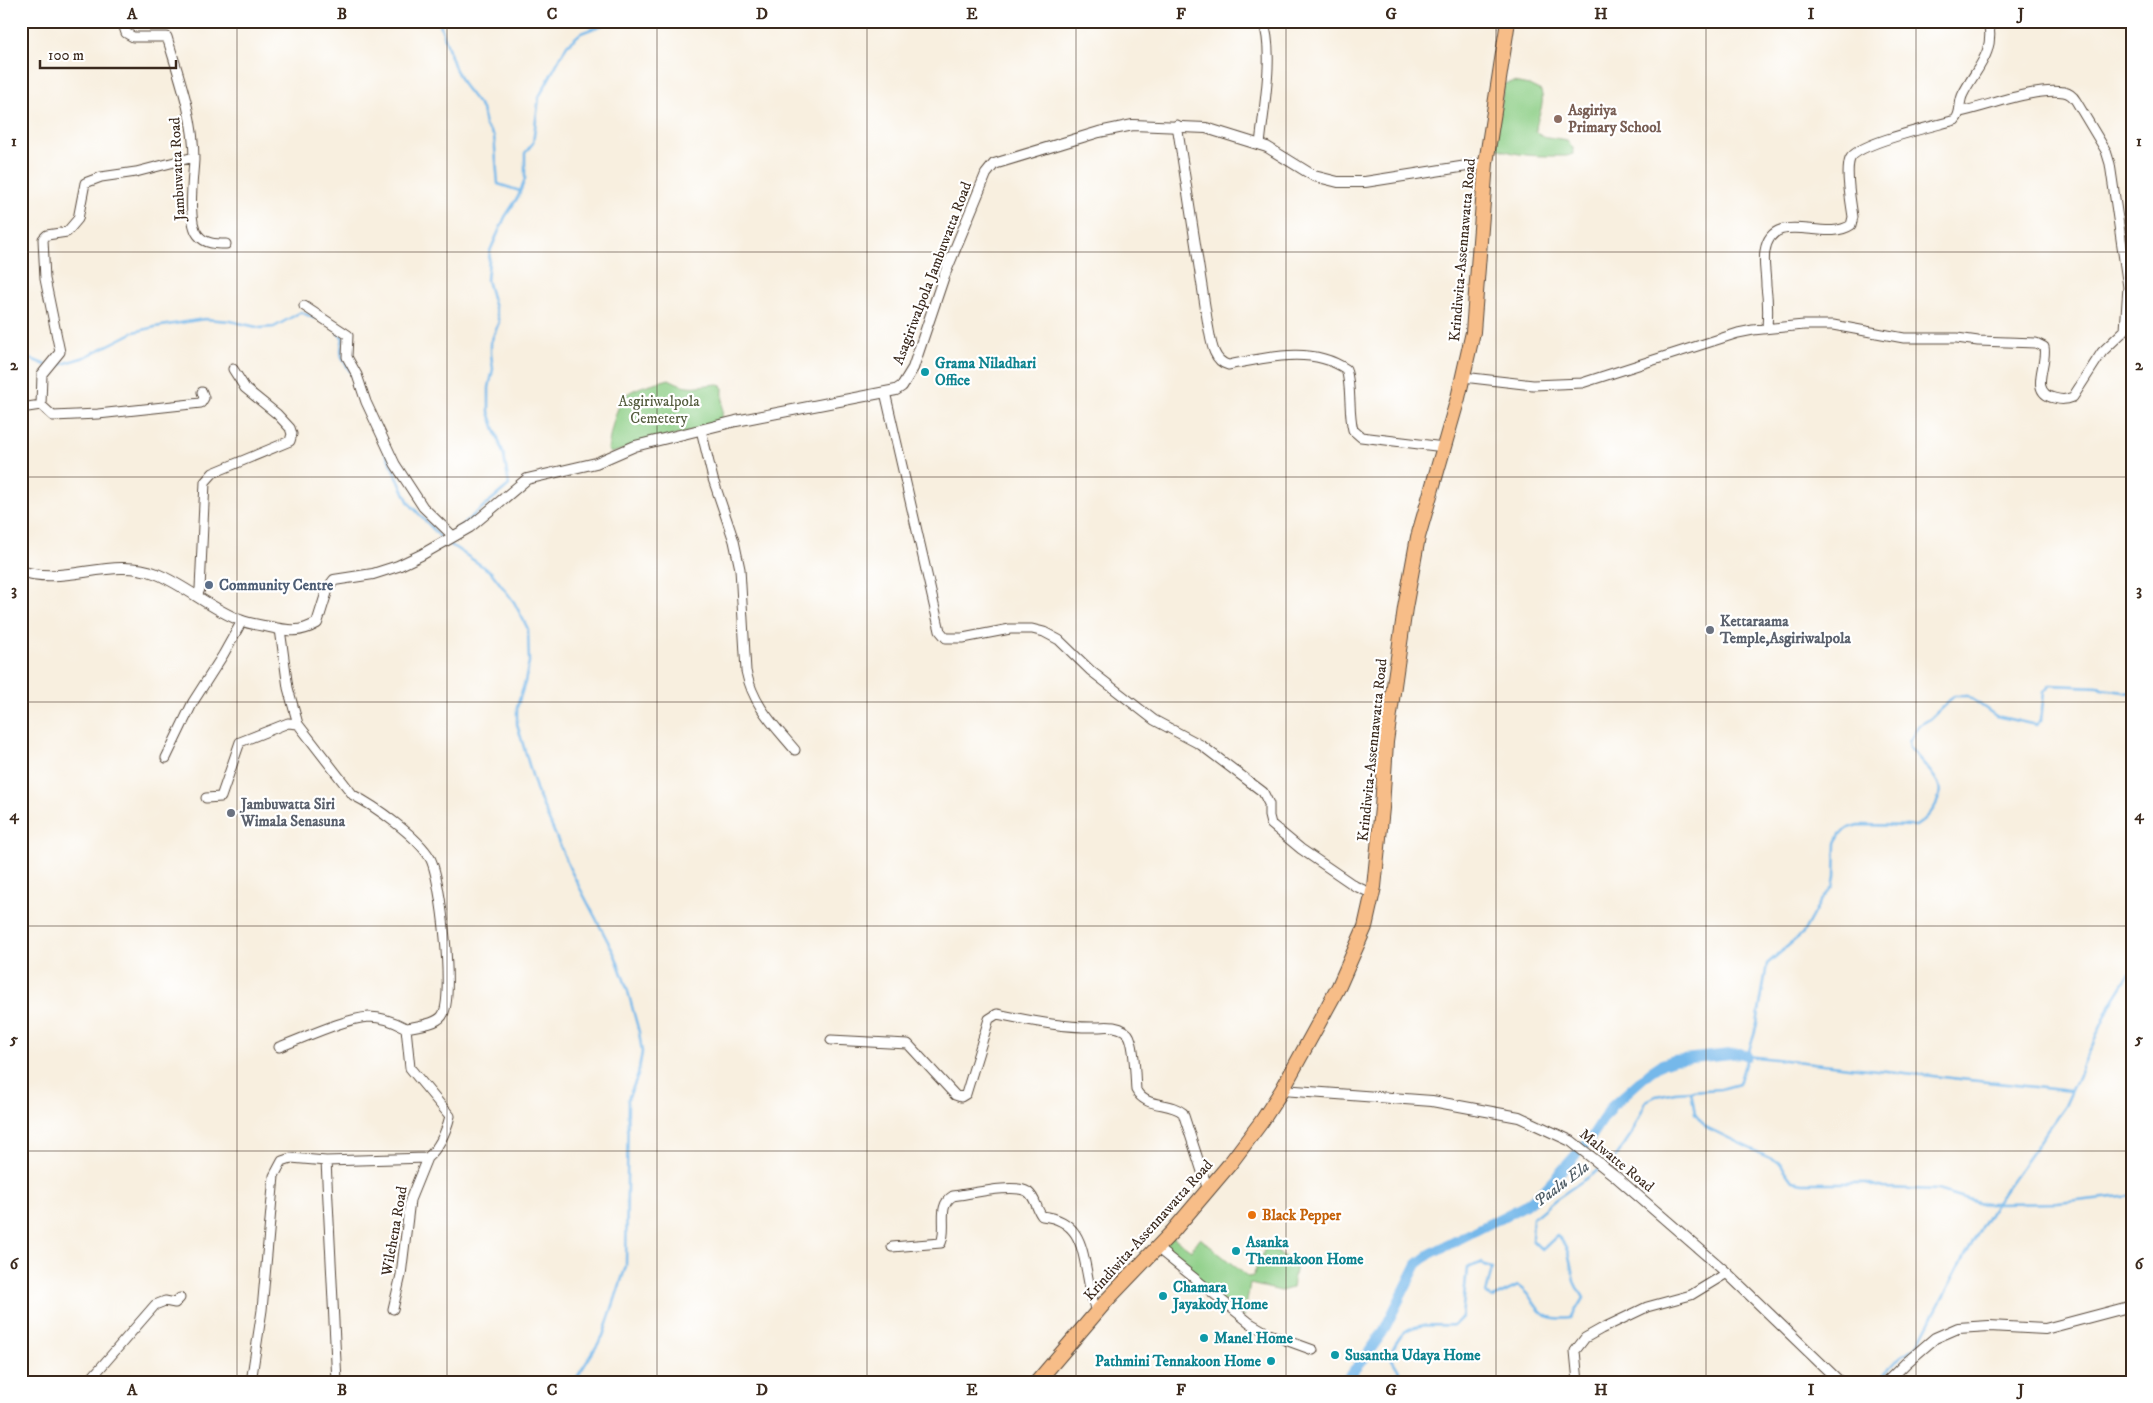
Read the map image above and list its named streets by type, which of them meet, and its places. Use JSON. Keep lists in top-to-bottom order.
{
  "streets": {
    "main road": ["Krindiwita-Assennawatta Road"],
    "street": [
      "Jambuwatta Road",
      "Asagiriwalpola Jambuwatta Road",
      "Malwatte Road",
      "Wilehena Road"
    ]
  },
  "crossings": [
    ["Krindiwita-Assennawatta Road", "Asagiriwalpola Jambuwatta Road"],
    ["Krindiwita-Assennawatta Road", "Malwatte Road"]
  ],
  "water": ["Paalu Ela"],
  "parks": ["Asgiriwalpola Cemetery"],
  "places": [
    "Asgiriya Primary School",
    "Grama Niladhari Office",
    "Community Centre",
    "Kettaraama Temple,Asgiriwalpola",
    "Jambuwatta Siri Wimala Senasuna",
    "Black Pepper",
    "Asanka Thennakoon Home",
    "Chamara Jayakody Home",
    "Manel Home",
    "Susantha Udaya Home",
    "Pathmini Tennakoon Home"
  ],
  "scale_bar": "100 m",
  "grid": {
    "columns": [
      "A",
      "B",
      "C",
      "D",
      "E",
      "F",
      "G",
      "H",
      "I",
      "J"
    ],
    "rows": [
      "1",
      "2",
      "3",
      "4",
      "5",
      "6"
    ]
  }
}
